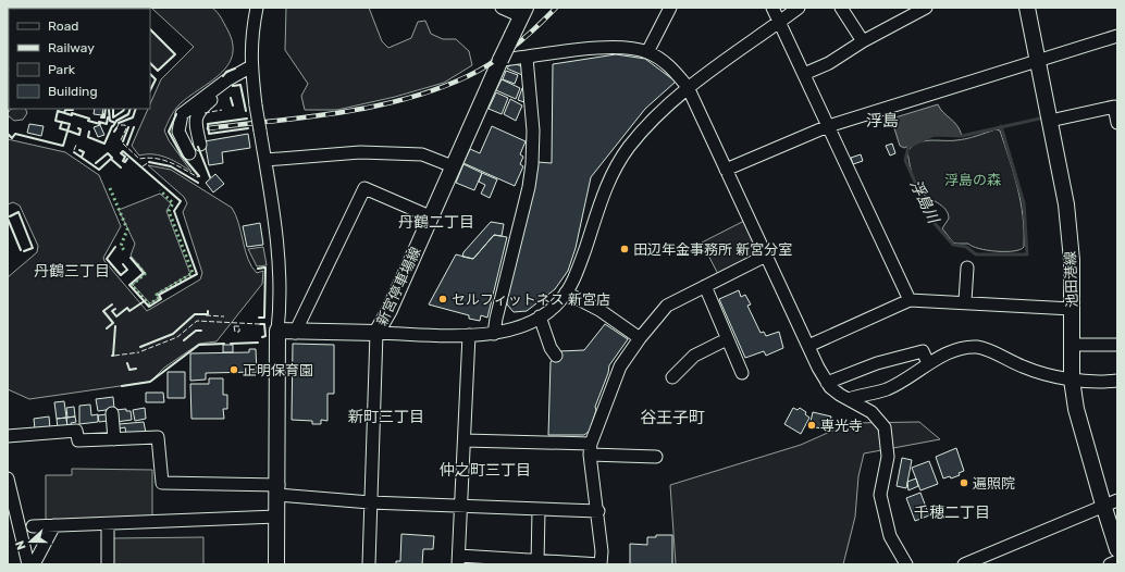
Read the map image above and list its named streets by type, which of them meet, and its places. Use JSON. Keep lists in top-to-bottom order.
{
  "streets": {
    "main road": ["池田港線", "新宮停車場線"]
  },
  "districts": [
    "浮島",
    "丹鶴二丁目",
    "丹鶴三丁目",
    "新町三丁目",
    "谷王子町",
    "仲之町三丁目",
    "千穂二丁目"
  ],
  "water": ["浮島川"],
  "parks": ["浮島の森"],
  "places": [
    "田辺年金事務所 新宮分室",
    "セルフィットネス 新宮店",
    "正明保育園",
    "専光寺",
    "遍照院"
  ],
  "legend": [
    "Road",
    "Railway",
    "Park",
    "Building"
  ],
  "north": "left"
}
